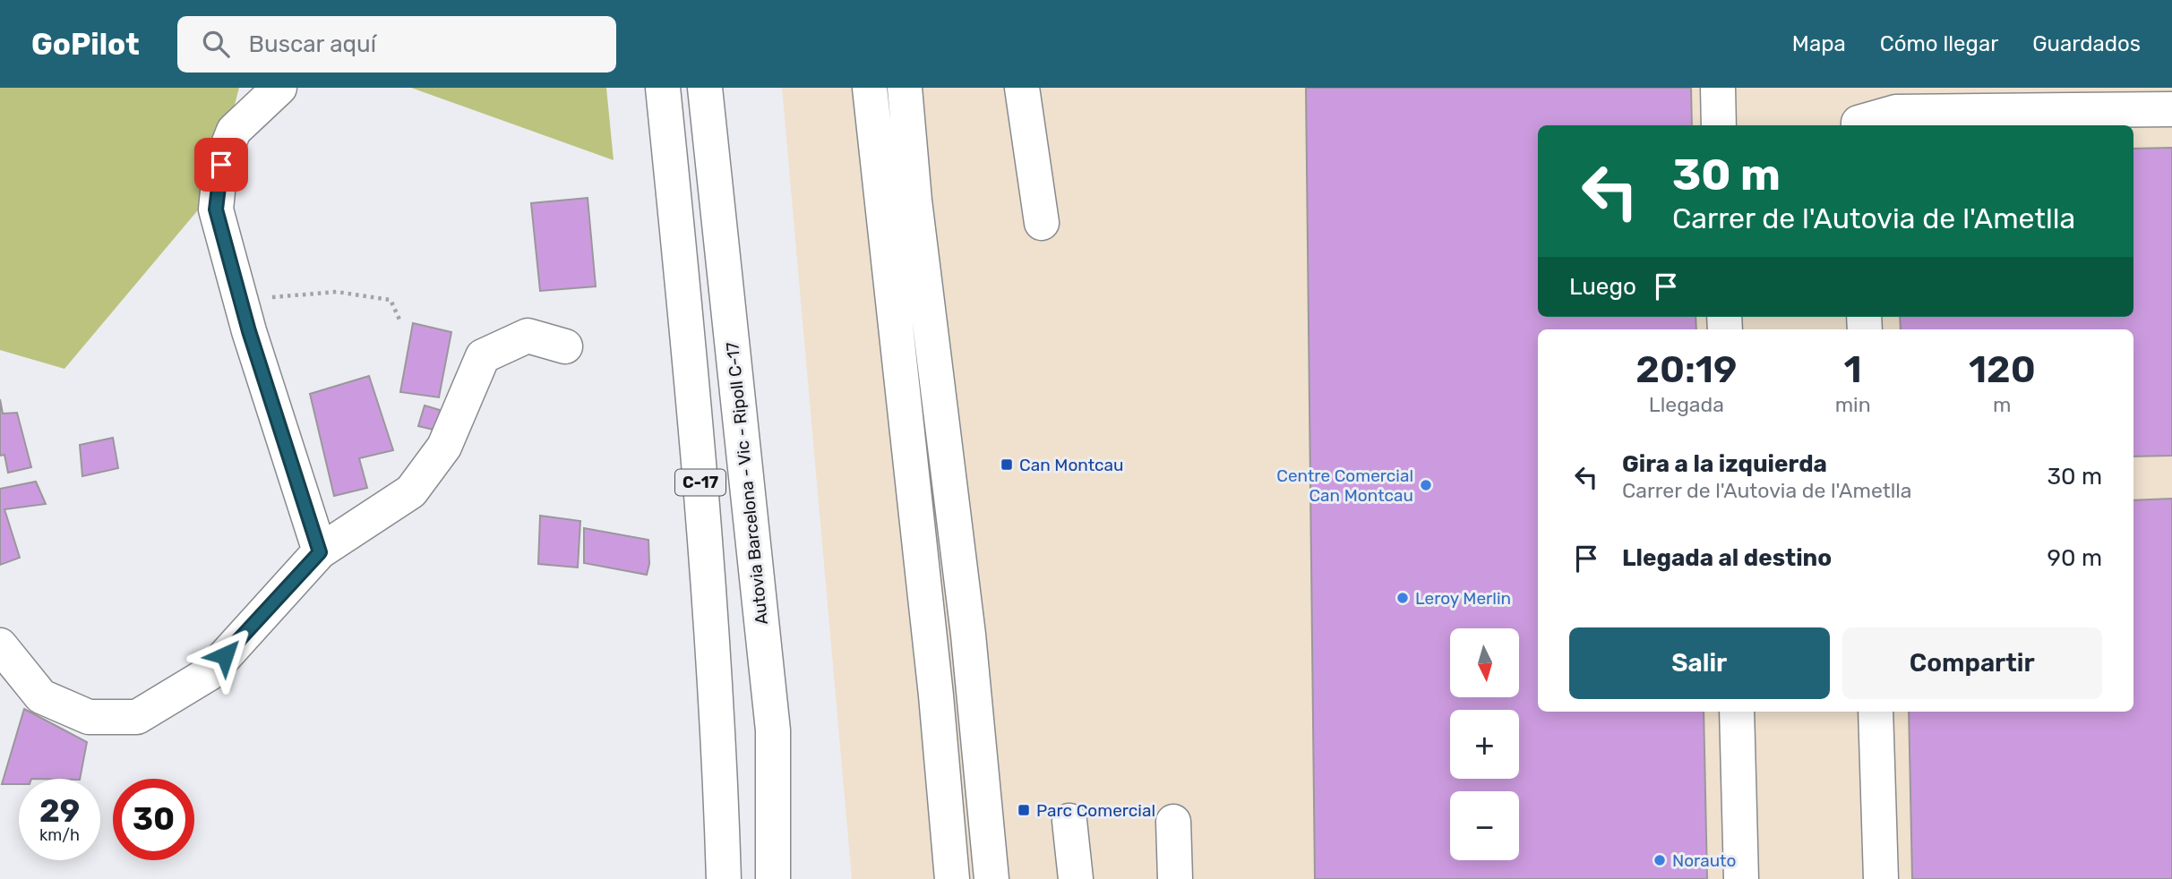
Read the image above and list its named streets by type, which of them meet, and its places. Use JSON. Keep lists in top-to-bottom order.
{
  "streets": {
    "main road": ["C-17", "Autovia Barcelona - Vic - Ripoll C-17"]
  },
  "places": {
    "transit": ["Can Montcau", "Parc Comercial"],
    "other": ["Centre Comercial Can Montcau", "Leroy Merlin", "Norauto"]
  },
  "north": "bottom",
  "page": {
    "header": "GoPilot",
    "search": "Buscar aquí",
    "nav": ["Mapa", "Cómo llegar", "Guardados"],
    "turn": ["30 m", "Carrer de l'Autovia de l'Ametlla"],
    "then": "Luego",
    "eta": [
      "20:19",
      "Llegada",
      "1",
      "min",
      "120",
      "m"
    ],
    "list": [
      {
        "name": "Gira a la izquierda",
        "note": "Carrer de l'Autovia de l'Ametlla",
        "value": "30 m"
      },
      {
        "name": "Llegada al destino",
        "value": "90 m"
      }
    ],
    "buttons": ["Salir", "Compartir"],
    "map_buttons": ["+", "−"],
    "speed": "29 km/h",
    "limit": "30"
  }
}
